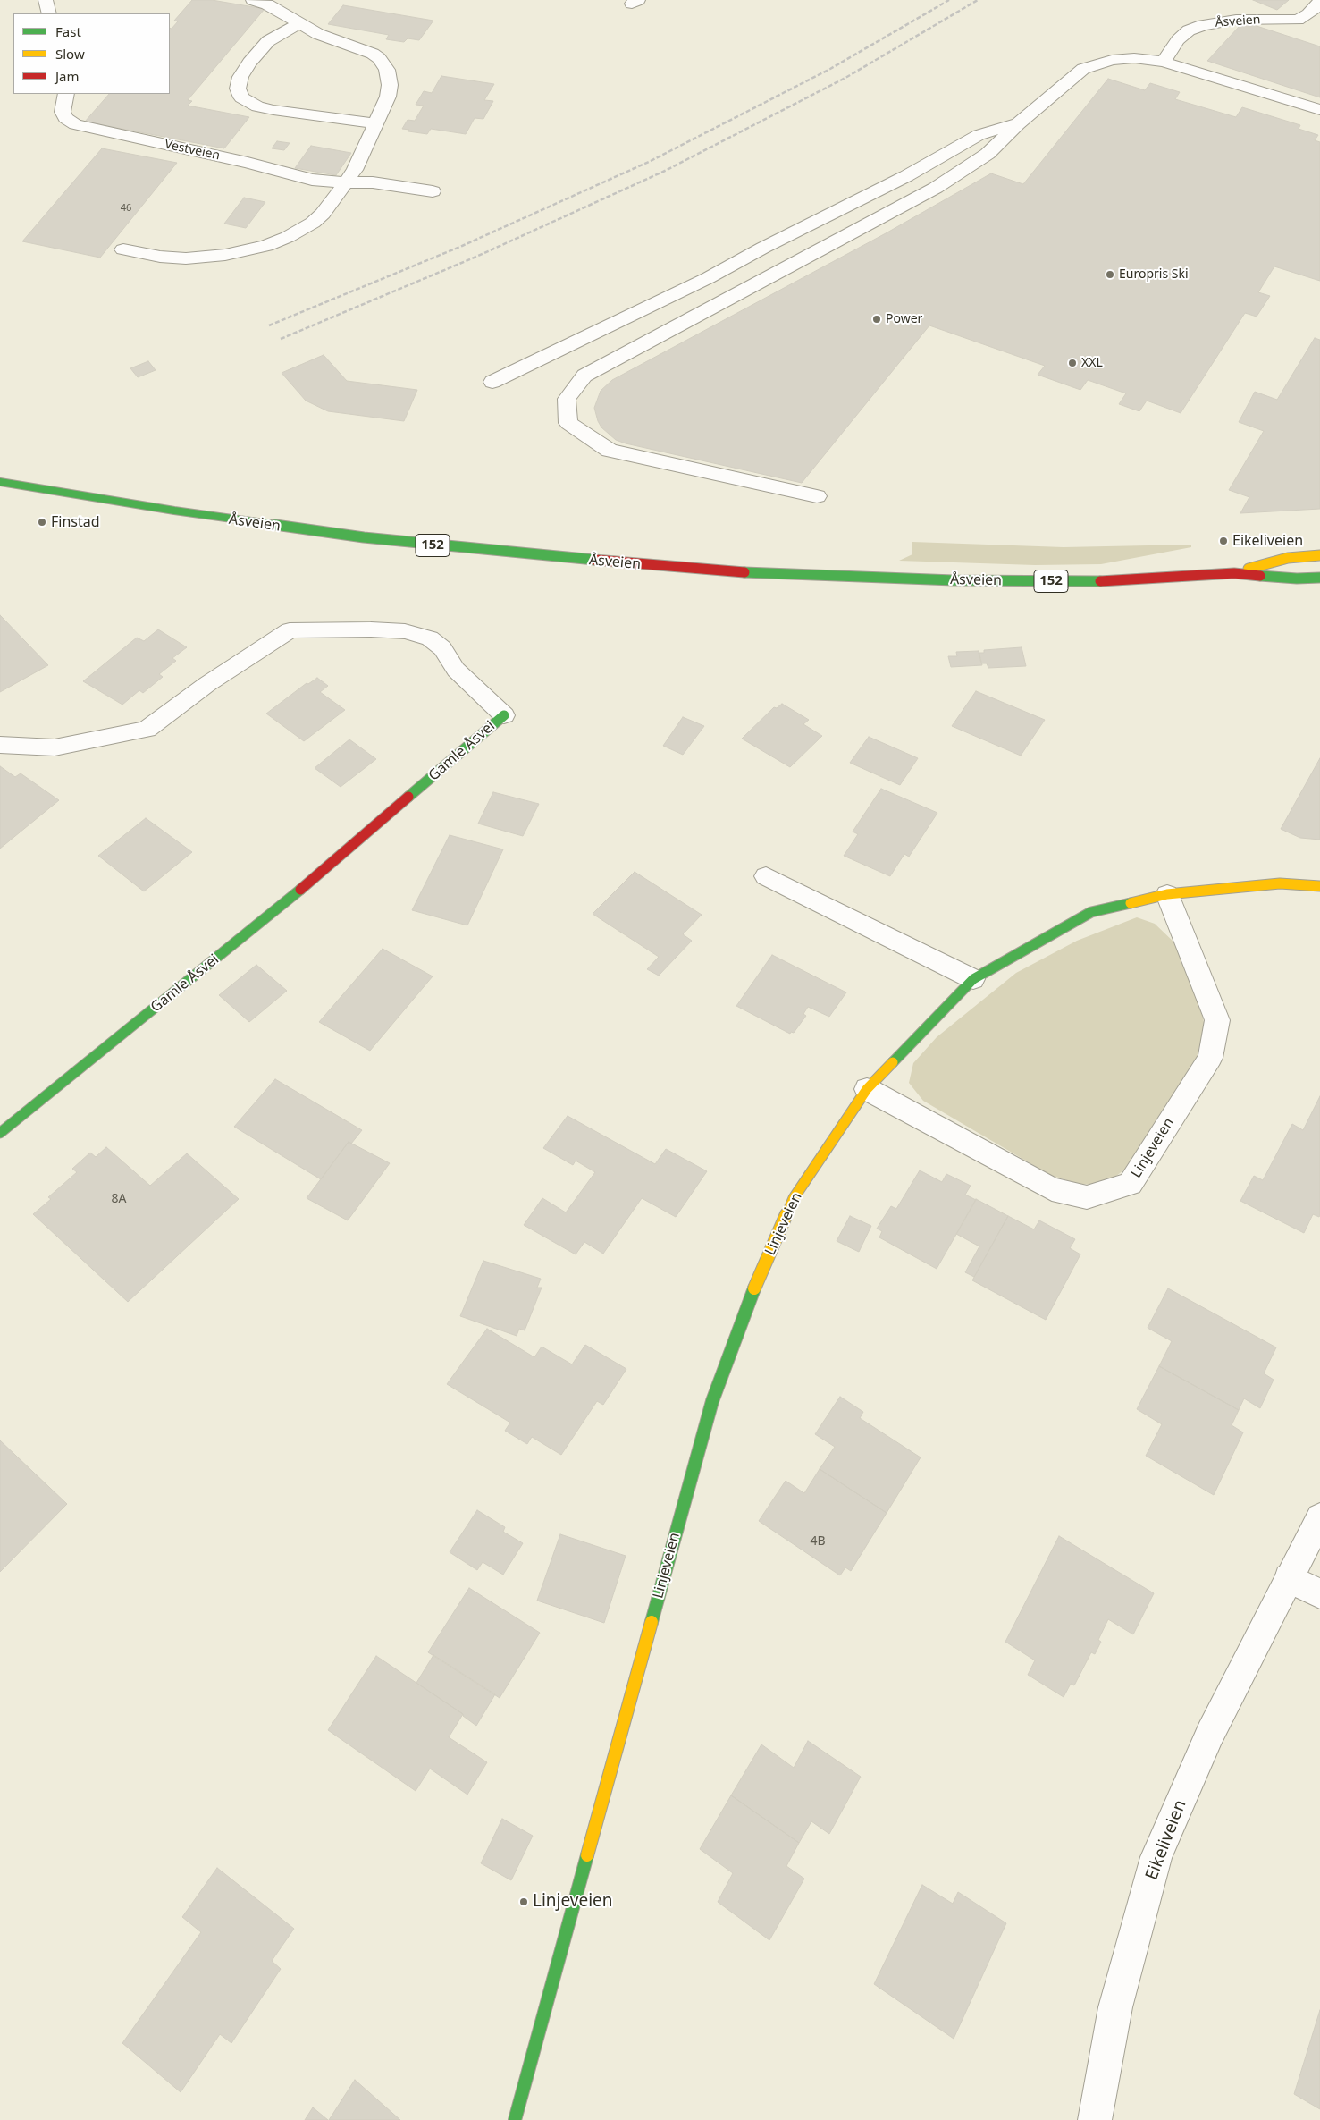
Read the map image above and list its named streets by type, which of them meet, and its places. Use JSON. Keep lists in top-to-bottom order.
{
  "streets": {
    "street": [
      "Åsveien",
      "Vestveien",
      "152",
      "Gamle Åsvei",
      "Linjeveien",
      "Eikeliveien"
    ]
  },
  "places": [
    "Europris Ski",
    "Power",
    "XXL",
    "Finstad",
    "Eikeliveien",
    "Linjeveien"
  ],
  "house_numbers": ["46", "8A", "4B"],
  "legend": ["Fast", "Slow", "Jam"]
}
